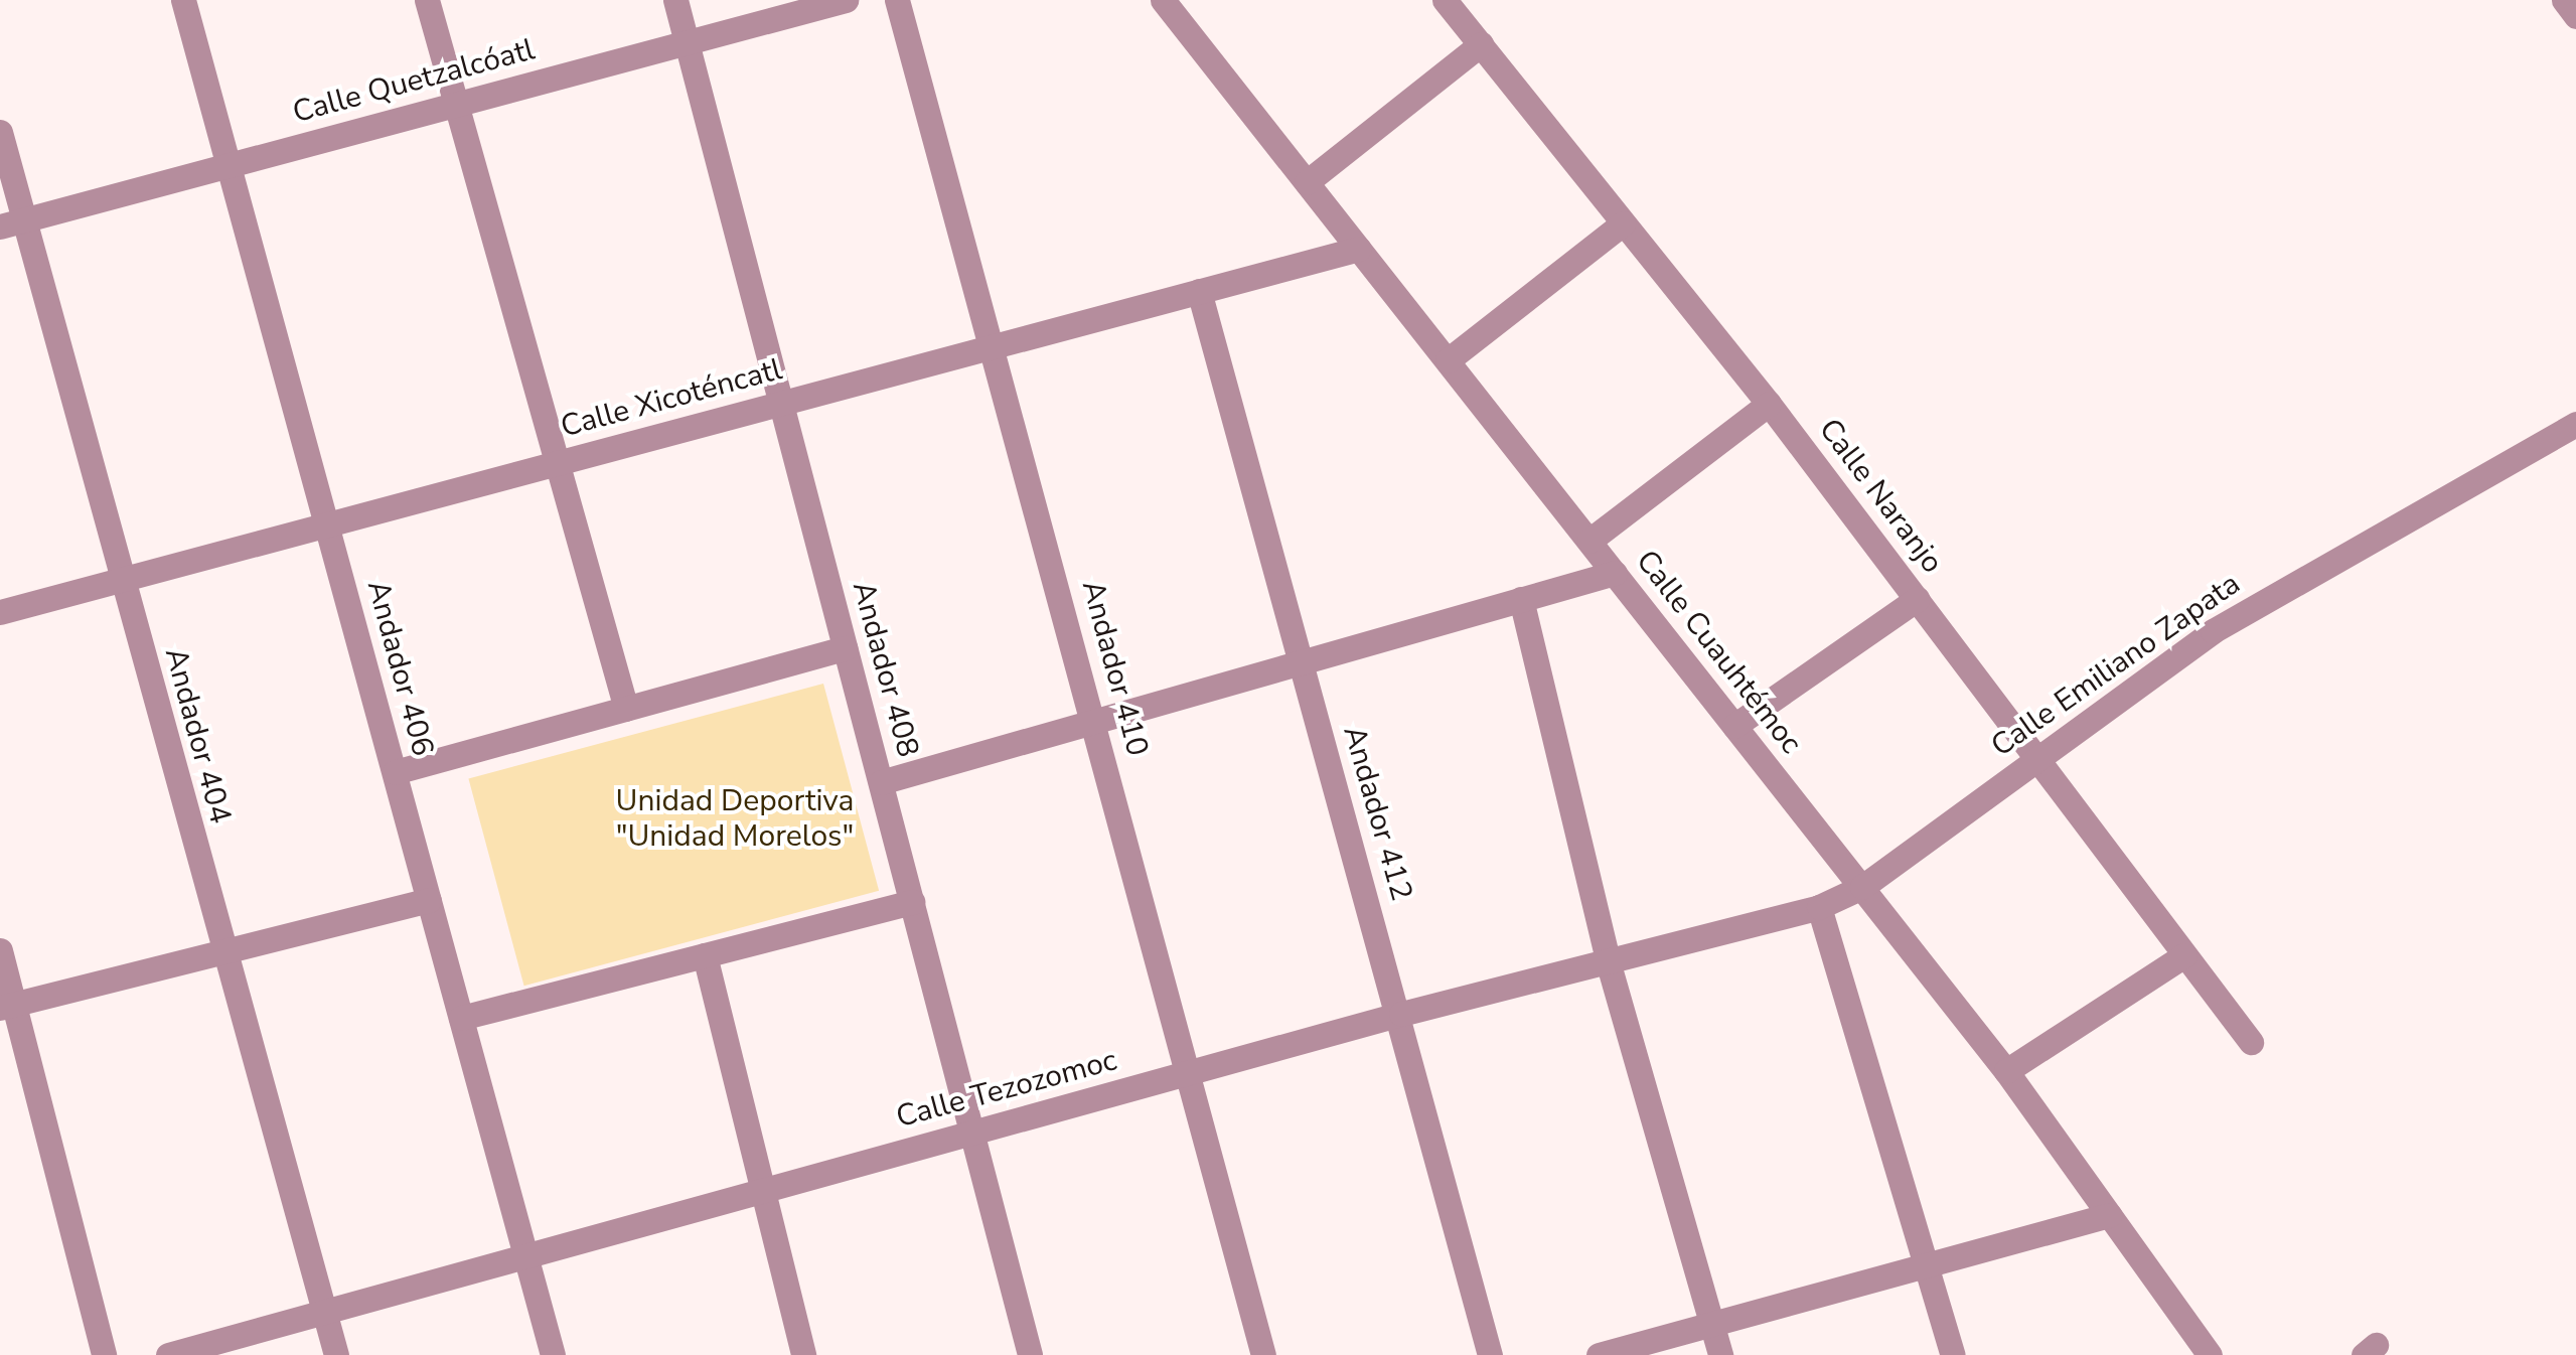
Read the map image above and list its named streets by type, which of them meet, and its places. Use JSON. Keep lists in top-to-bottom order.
{
  "streets": {
    "street": [
      "Calle Quetzalcóatl",
      "Calle Xicoténcatl",
      "Calle Naranjo",
      "Calle Cuauhtémoc",
      "Calle Emiliano Zapata",
      "Andador 406",
      "Andador 410",
      "Andador 408",
      "Andador 404",
      "Andador 412",
      "Calle Tezozomoc"
    ]
  },
  "crossings": [
    ["Calle Quetzalcóatl", "Andador 406"],
    ["Calle Quetzalcóatl", "Andador 408"],
    ["Calle Quetzalcóatl", "Andador 404"],
    ["Calle Xicoténcatl", "Calle Cuauhtémoc"],
    ["Calle Xicoténcatl", "Andador 406"],
    ["Calle Xicoténcatl", "Andador 410"],
    ["Calle Xicoténcatl", "Andador 408"],
    ["Calle Xicoténcatl", "Andador 404"],
    ["Calle Xicoténcatl", "Andador 412"],
    ["Calle Naranjo", "Calle Emiliano Zapata"],
    ["Calle Cuauhtémoc", "Calle Emiliano Zapata"],
    ["Calle Cuauhtémoc", "Calle Tezozomoc"],
    ["Calle Emiliano Zapata", "Calle Tezozomoc"],
    ["Andador 406", "Calle Tezozomoc"],
    ["Andador 410", "Calle Tezozomoc"],
    ["Andador 408", "Calle Tezozomoc"],
    ["Andador 404", "Calle Tezozomoc"],
    ["Andador 412", "Calle Tezozomoc"]
  ],
  "parks": ["Unidad Deportiva \"Unidad Morelos\""]
}
